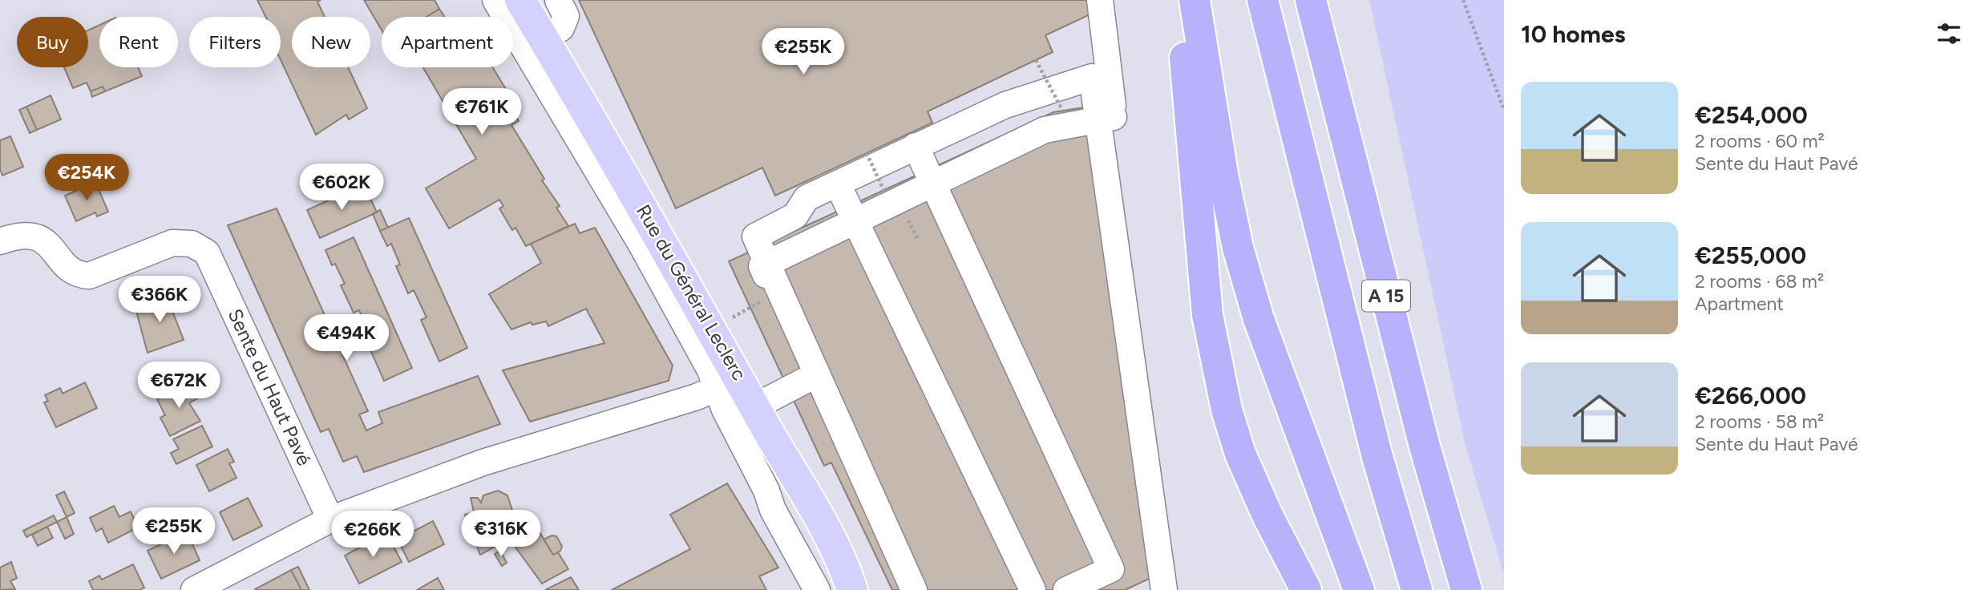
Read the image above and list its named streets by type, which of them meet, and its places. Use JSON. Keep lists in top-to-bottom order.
{
  "streets": {
    "highway": ["A 15"],
    "main road": ["Rue du Général Leclerc"],
    "street": ["Sente du Haut Pavé"]
  },
  "page": {
    "heading": "10 homes",
    "chip": [
      "Buy",
      "Rent",
      "Filters",
      "New",
      "Apartment"
    ],
    "price": [
      "€255K",
      "€761K",
      "€254K",
      "€602K",
      "€366K",
      "€494K",
      "€672K",
      "€255K",
      "€316K",
      "€266K"
    ],
    "list": [
      {
        "name": "€254,000",
        "note": "2 rooms · 60 m² · Sente du Haut Pavé"
      },
      {
        "name": "€255,000",
        "note": "2 rooms · 68 m² · Apartment"
      },
      {
        "name": "€266,000",
        "note": "2 rooms · 58 m² · Sente du Haut Pavé"
      }
    ]
  }
}
